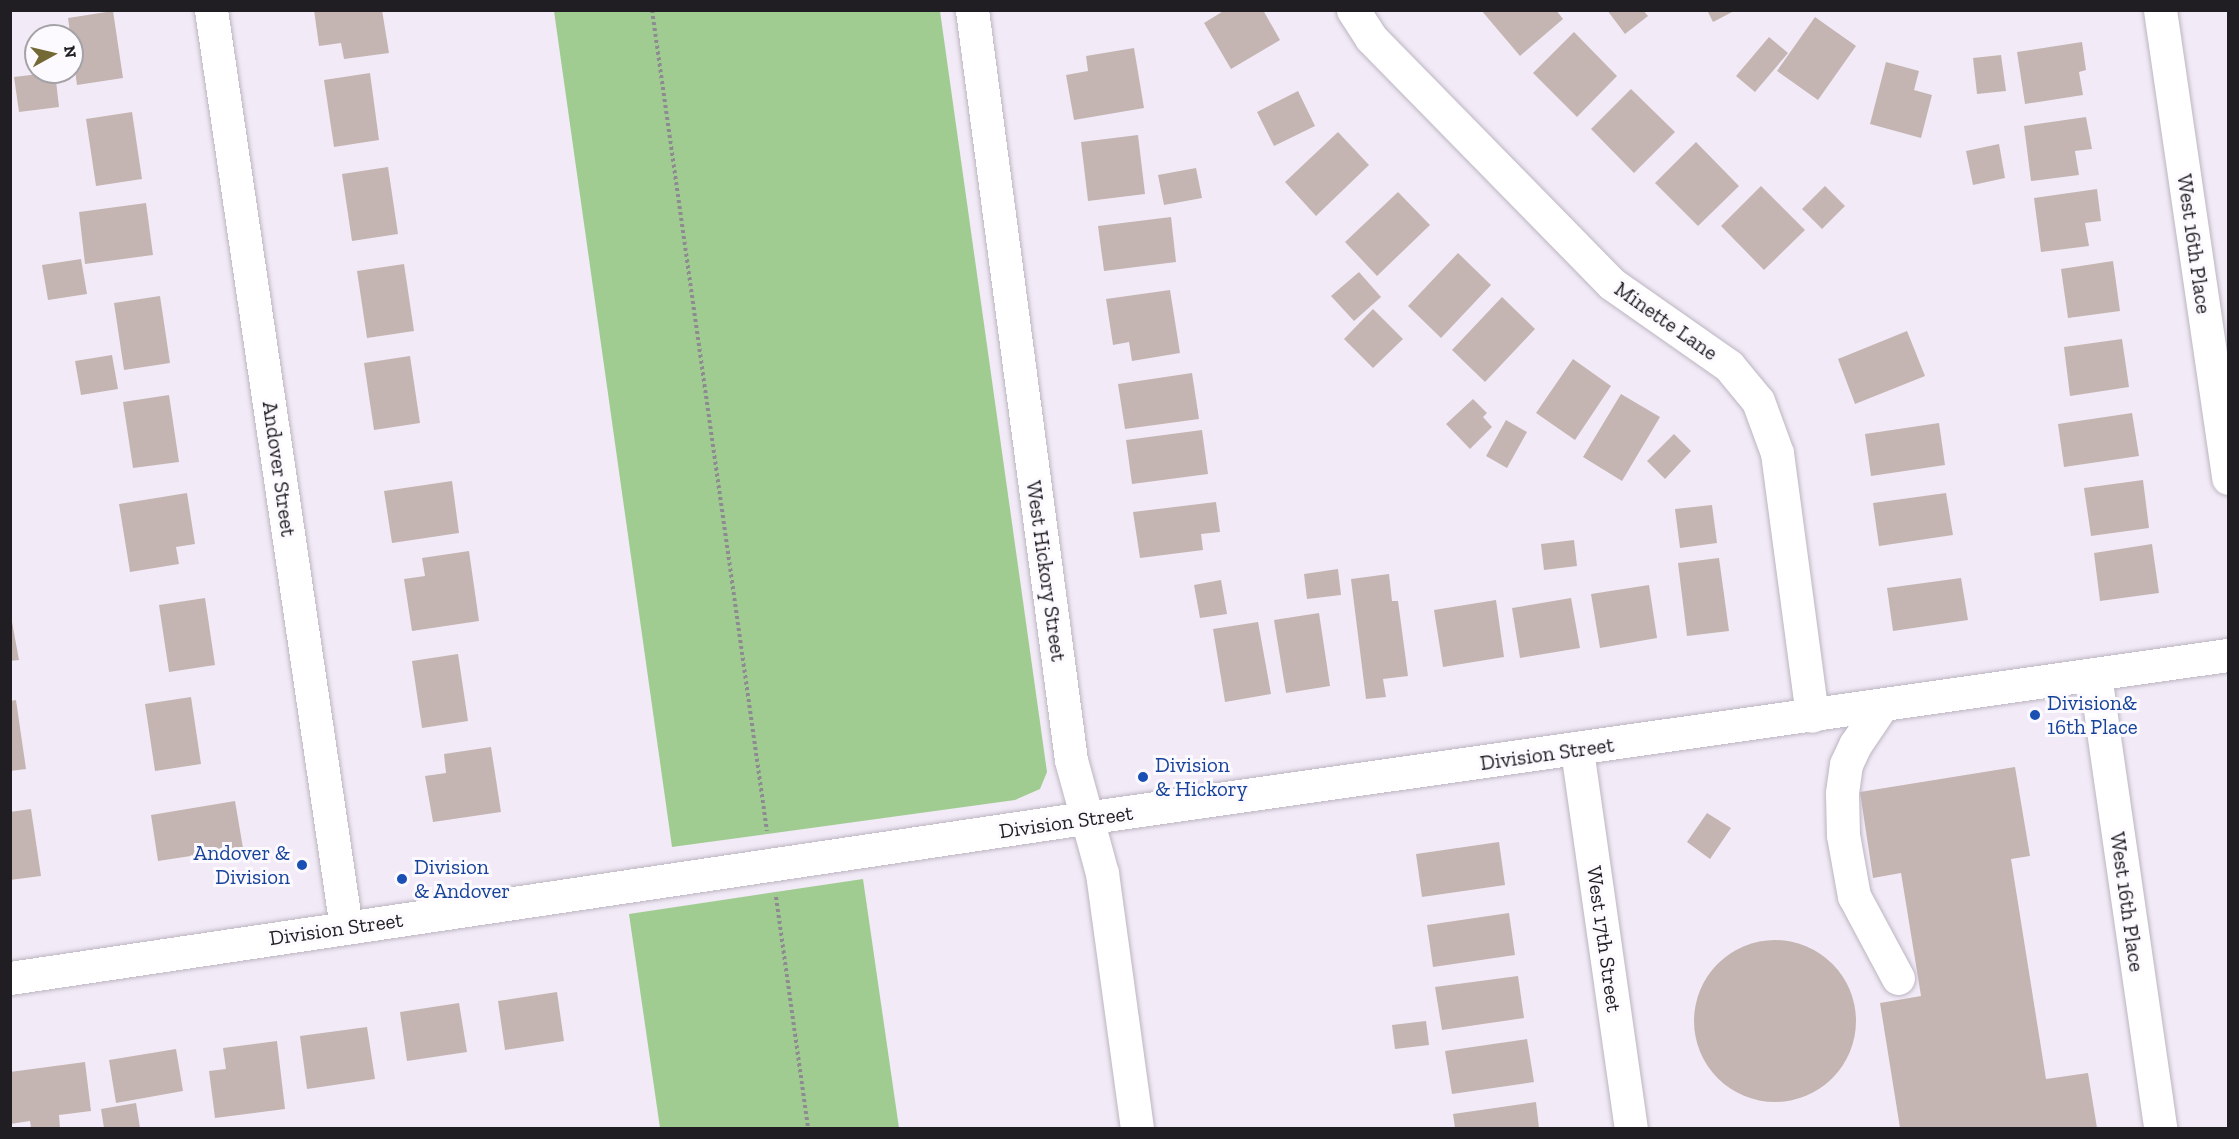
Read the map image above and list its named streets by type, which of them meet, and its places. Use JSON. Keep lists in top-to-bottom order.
{
  "streets": {
    "street": [
      "West 16th Place",
      "Minette Lane",
      "Andover Street",
      "West Hickory Street",
      "Division Street",
      "West 17th Street"
    ]
  },
  "crossings": [
    ["West 16th Place", "Division Street"],
    ["Minette Lane", "Division Street"],
    ["Andover Street", "Division Street"],
    ["West Hickory Street", "Division Street"],
    ["Division Street", "West 17th Street"]
  ],
  "places": [
    "Division& 16th Place",
    "Division & Hickory",
    "Andover & Division",
    "Division & Andover"
  ],
  "north": "right"
}
